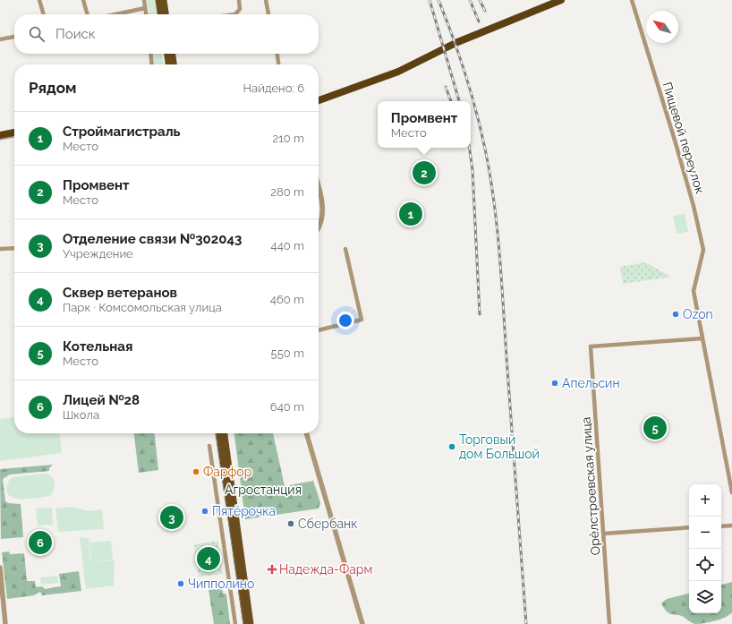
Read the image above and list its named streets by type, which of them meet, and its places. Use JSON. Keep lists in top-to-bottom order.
{
  "streets": {
    "street": ["Пищевой переулок", "Орёлстроевская улица"]
  },
  "crossings": [
    ["Пищевой переулок", "Орёлстроевская улица"]
  ],
  "parks": ["Агростанция"],
  "places": {
    "other": [
      "Ozon",
      "Апельсин",
      "Торговый дом Большой",
      "Фарфор",
      "Пятёрочка",
      "Сбербанк",
      "Чипполино"
    ],
    "health": ["Надежда-Фарм"]
  },
  "north": "top left",
  "page": {
    "search": "Поиск",
    "heading": ["Рядом", "Найдено: 6"],
    "popup": ["Промвент", "Место"],
    "list": [
      {
        "mark": "1",
        "name": "Строймагистраль",
        "note": "Место",
        "value": "210 m"
      },
      {
        "mark": "2",
        "name": "Промвент",
        "note": "Место",
        "value": "280 m"
      },
      {
        "mark": "3",
        "name": "Отделение связи №302043",
        "note": "Учреждение",
        "value": "440 m"
      },
      {
        "mark": "4",
        "name": "Сквер ветеранов",
        "note": "Парк · Комсомольская улица",
        "value": "460 m"
      },
      {
        "mark": "5",
        "name": "Котельная",
        "note": "Место",
        "value": "550 m"
      },
      {
        "mark": "6",
        "name": "Лицей №28",
        "note": "Школа",
        "value": "640 m"
      }
    ],
    "pins": [
      "2",
      "1",
      "5",
      "3",
      "6",
      "4"
    ],
    "map_buttons": ["+", "−"]
  }
}
